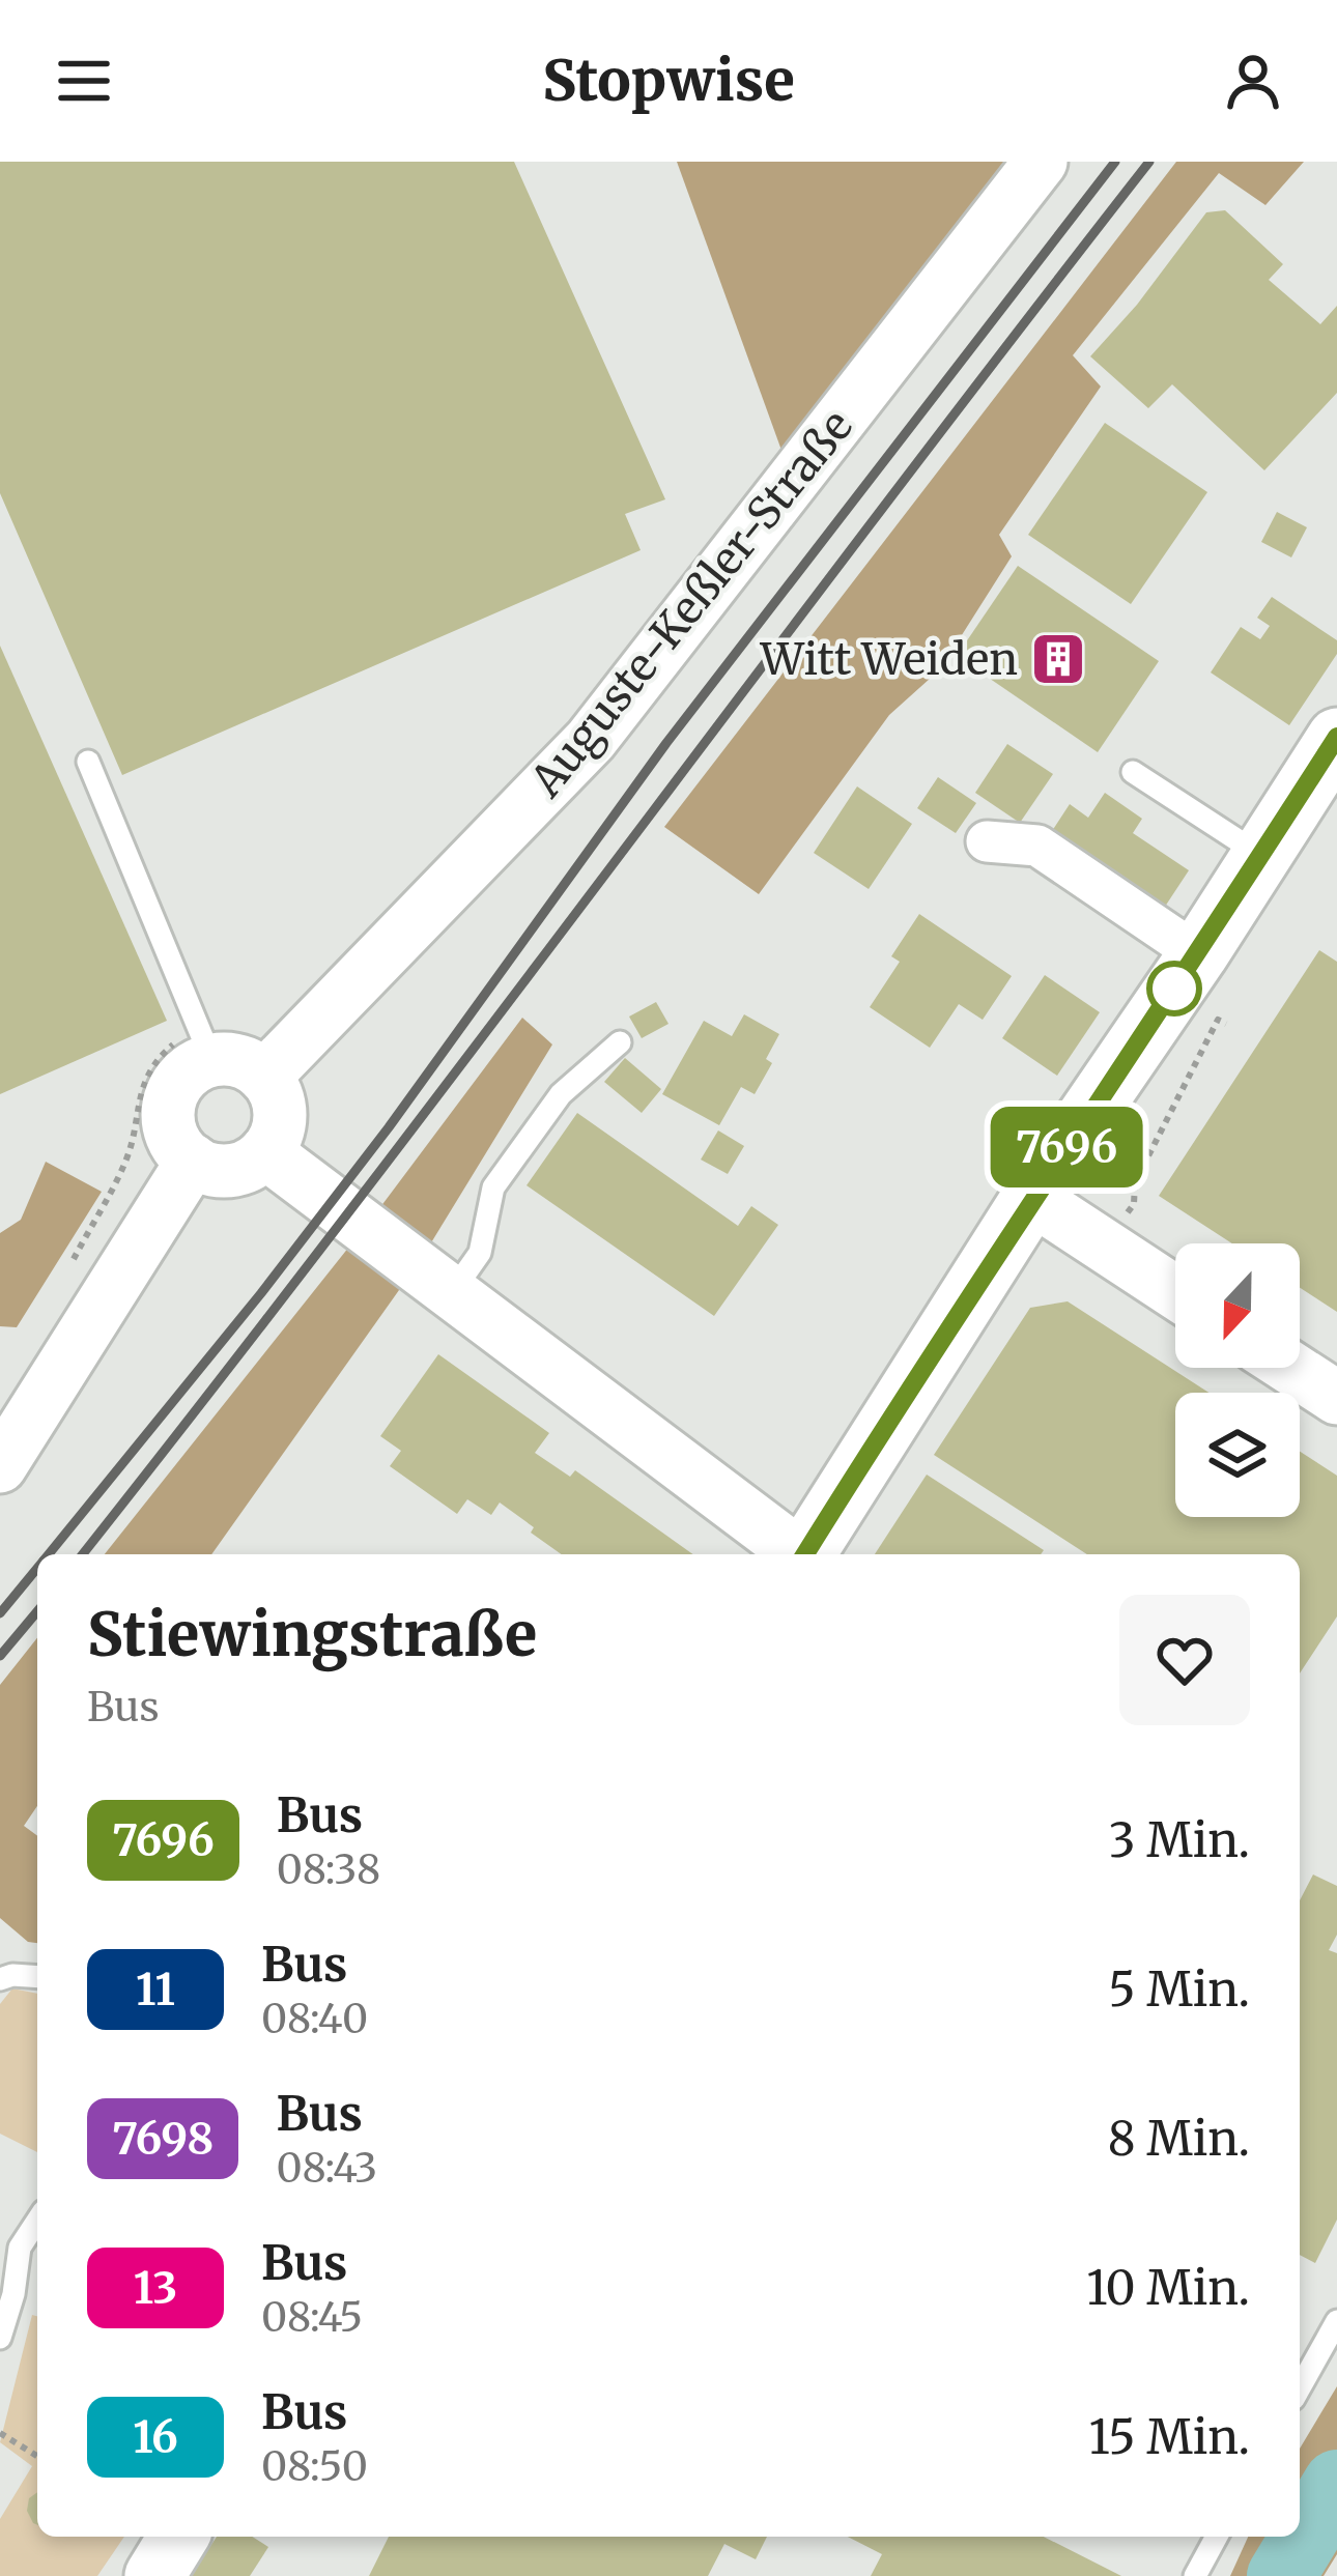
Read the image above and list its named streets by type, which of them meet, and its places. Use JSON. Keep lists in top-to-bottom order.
{
  "streets": {
    "street": ["Auguste-Keßler-Straße"]
  },
  "places": {
    "building": ["Witt Weiden"]
  },
  "lines": ["bus line 7696"],
  "north": "bottom",
  "page": {
    "header": "Stopwise",
    "on_map": "7696",
    "heading": ["Stiewingstraße", "Bus"],
    "list": [
      {
        "mark": "7696",
        "name": "Bus",
        "note": "08:38",
        "value": "3 Min."
      },
      {
        "mark": "11",
        "name": "Bus",
        "note": "08:40",
        "value": "5 Min."
      },
      {
        "mark": "7698",
        "name": "Bus",
        "note": "08:43",
        "value": "8 Min."
      },
      {
        "mark": "13",
        "name": "Bus",
        "note": "08:45",
        "value": "10 Min."
      },
      {
        "mark": "16",
        "name": "Bus",
        "note": "08:50",
        "value": "15 Min."
      }
    ]
  }
}
